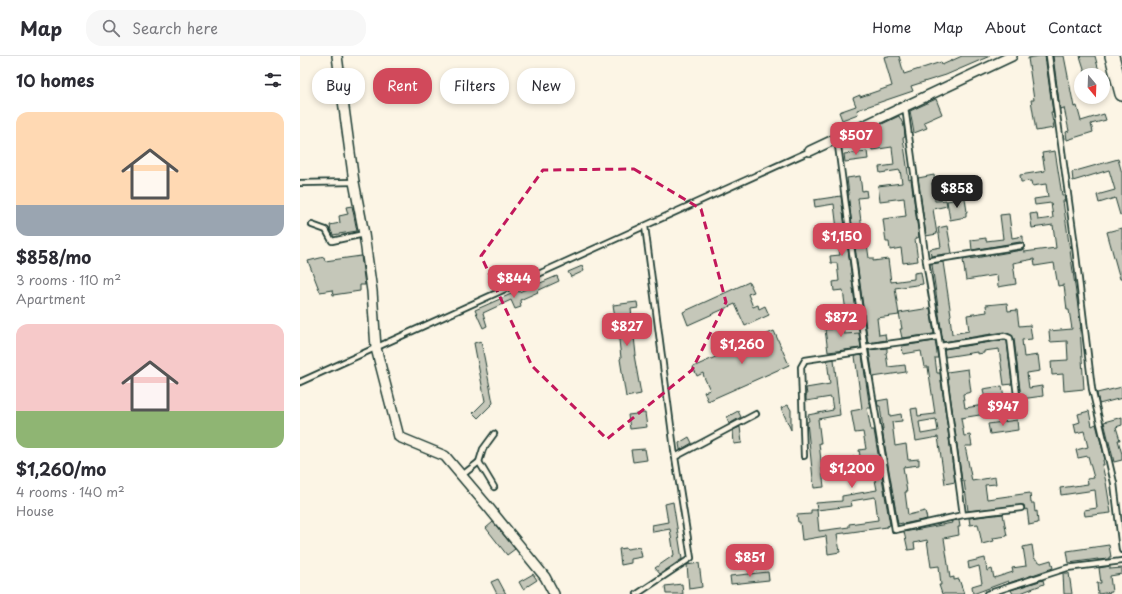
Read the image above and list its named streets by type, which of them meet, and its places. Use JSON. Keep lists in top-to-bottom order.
{
  "north": "bottom",
  "page": {
    "header": "Map",
    "search": "Search here",
    "nav": [
      "Home",
      "Map",
      "About",
      "Contact"
    ],
    "heading": "10 homes",
    "chip": [
      "Buy",
      "Rent",
      "Filters",
      "New"
    ],
    "list": [
      {
        "name": "$858/mo",
        "note": "3 rooms · 110 m² · Apartment"
      },
      {
        "name": "$1,260/mo",
        "note": "4 rooms · 140 m² · House"
      }
    ],
    "price": [
      "$507",
      "$858",
      "$1,150",
      "$844",
      "$872",
      "$827",
      "$1,260",
      "$947",
      "$1,200",
      "$851"
    ]
  }
}
